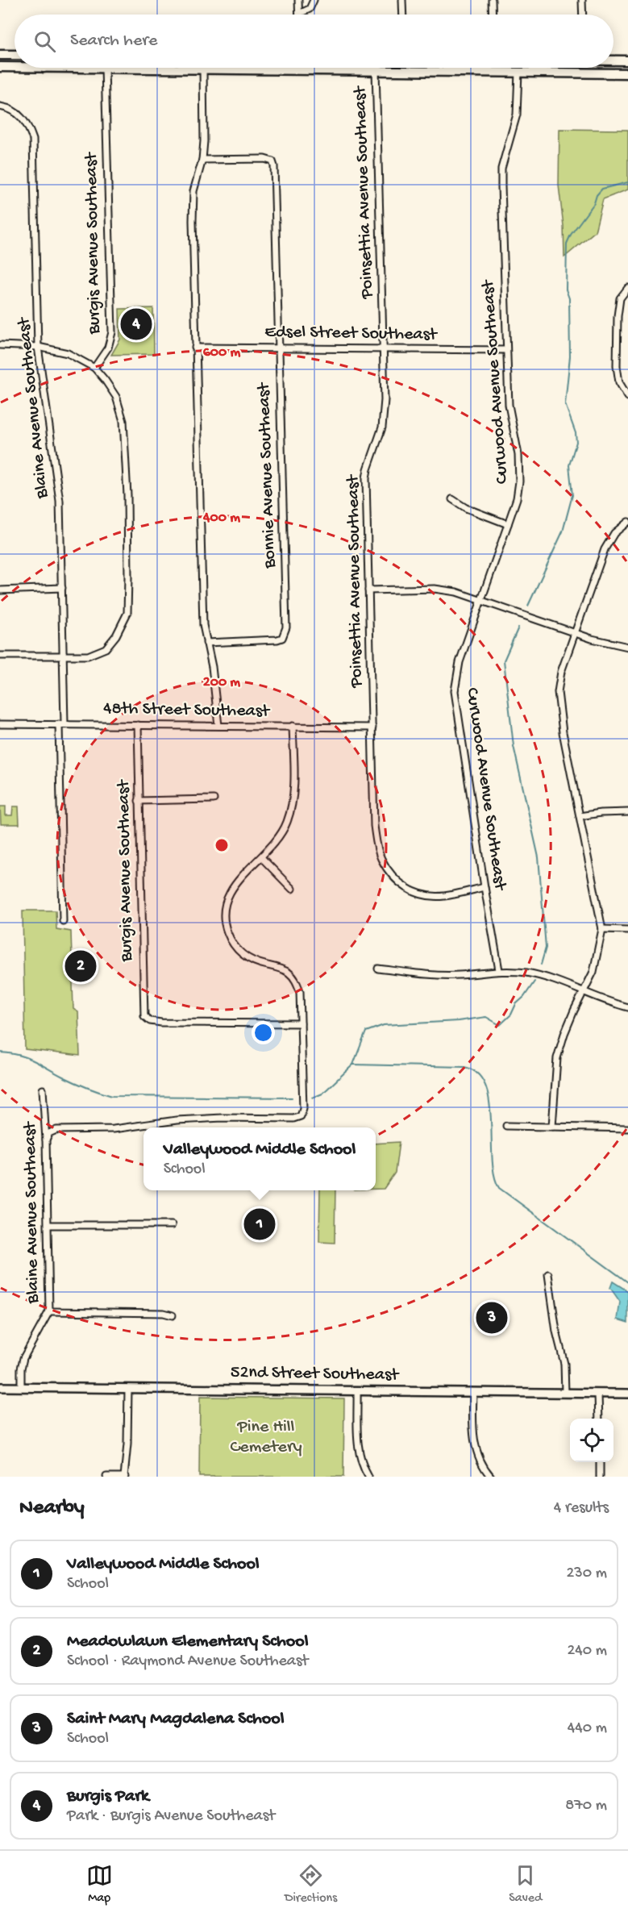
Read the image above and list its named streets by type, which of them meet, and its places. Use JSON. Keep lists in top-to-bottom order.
{
  "streets": {
    "main road": ["52nd Street Southeast"],
    "street": [
      "Poinsettia Avenue Southeast",
      "Burgis Avenue Southeast",
      "Edsel Street Southeast",
      "Curwood Avenue Southeast",
      "Blaine Avenue Southeast",
      "Bonnie Avenue Southeast",
      "48th Street Southeast"
    ]
  },
  "crossings": [
    ["Poinsettia Avenue Southeast", "Edsel Street Southeast"],
    ["Poinsettia Avenue Southeast", "Curwood Avenue Southeast"],
    ["Poinsettia Avenue Southeast", "48th Street Southeast"],
    ["Burgis Avenue Southeast", "48th Street Southeast"],
    ["Edsel Street Southeast", "Curwood Avenue Southeast"],
    ["Edsel Street Southeast", "Bonnie Avenue Southeast"],
    ["Blaine Avenue Southeast", "48th Street Southeast"],
    ["Blaine Avenue Southeast", "52nd Street Southeast"]
  ],
  "parks": ["Pine Hill Cemetery"],
  "page": {
    "search": "Search here",
    "pins": [
      "4",
      "2",
      "1",
      "3"
    ],
    "popup": ["Valleywood Middle School", "School"],
    "heading": ["Nearby", "4 results"],
    "list": [
      {
        "mark": "1",
        "name": "Valleywood Middle School",
        "note": "School",
        "value": "230 m"
      },
      {
        "mark": "2",
        "name": "Meadowlawn Elementary School",
        "note": "School · Raymond Avenue Southeast",
        "value": "240 m"
      },
      {
        "mark": "3",
        "name": "Saint Mary Magdalena School",
        "note": "School",
        "value": "440 m"
      },
      {
        "mark": "4",
        "name": "Burgis Park",
        "note": "Park · Burgis Avenue Southeast",
        "value": "870 m"
      }
    ],
    "nav": ["Map", "Directions", "Saved"]
  },
  "rings": ["600 m", "400 m", "200 m"]
}
